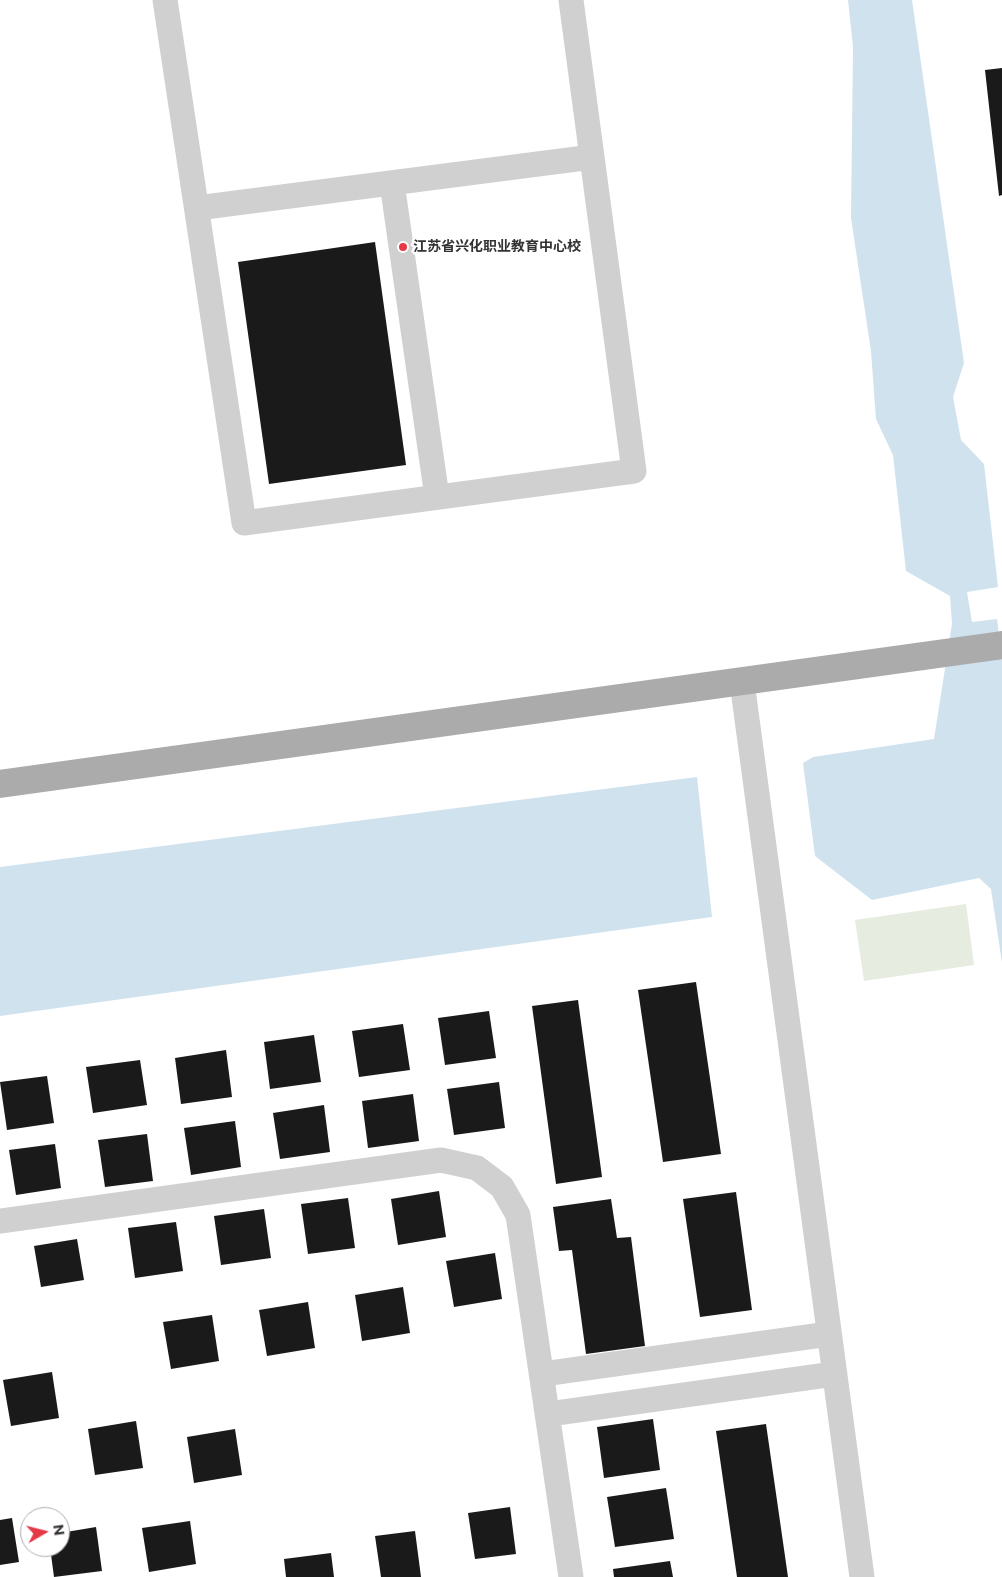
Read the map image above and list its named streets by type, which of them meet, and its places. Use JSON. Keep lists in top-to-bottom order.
{
  "places": ["江苏省兴化职业教育中心校"],
  "north": "right"
}
